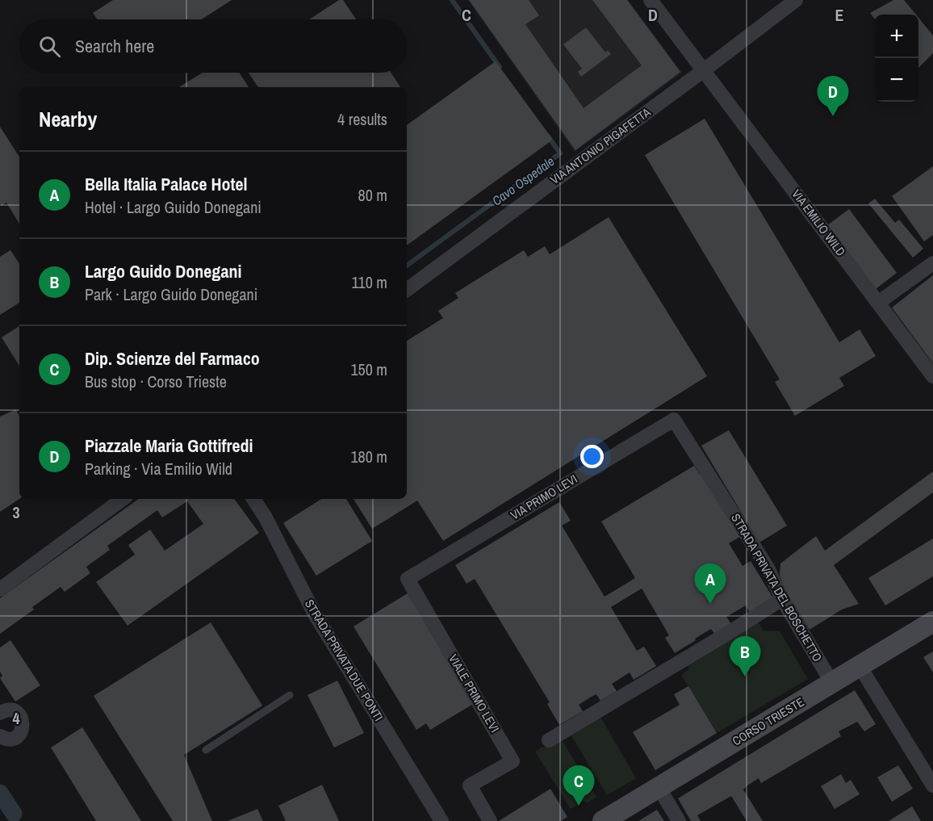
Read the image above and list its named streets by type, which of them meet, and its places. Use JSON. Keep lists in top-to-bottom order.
{
  "streets": {
    "main road": ["CORSO TRIESTE"],
    "street": [
      "VIA ANTONIO PIGAFETTA",
      "VIA EMILIO WILD",
      "VIA PRIMO LEVI",
      "STRADA PRIVATA DEL BOSCHETTO",
      "STRADA PRIVATA DUE PONTI",
      "VIALE PRIMO LEVI"
    ]
  },
  "crossings": [
    ["VIA ANTONIO PIGAFETTA", "VIA EMILIO WILD"],
    ["VIA PRIMO LEVI", "STRADA PRIVATA DEL BOSCHETTO"],
    ["VIA PRIMO LEVI", "VIALE PRIMO LEVI"],
    ["STRADA PRIVATA DEL BOSCHETTO", "CORSO TRIESTE"]
  ],
  "water": ["Cavo Ospedale"],
  "page": {
    "map_buttons": ["+", "−"],
    "search": "Search here",
    "pins": [
      "D",
      "A",
      "B",
      "C"
    ],
    "heading": ["Nearby", "4 results"],
    "list": [
      {
        "mark": "A",
        "name": "Bella Italia Palace Hotel",
        "note": "Hotel · Largo Guido Donegani",
        "value": "80 m"
      },
      {
        "mark": "B",
        "name": "Largo Guido Donegani",
        "note": "Park · Largo Guido Donegani",
        "value": "110 m"
      },
      {
        "mark": "C",
        "name": "Dip. Scienze del Farmaco",
        "note": "Bus stop · Corso Trieste",
        "value": "150 m"
      },
      {
        "mark": "D",
        "name": "Piazzale Maria Gottifredi",
        "note": "Parking · Via Emilio Wild",
        "value": "180 m"
      }
    ]
  },
  "grid": {
    "columns": ["C", "D", "E"],
    "rows": ["3", "4"]
  }
}
